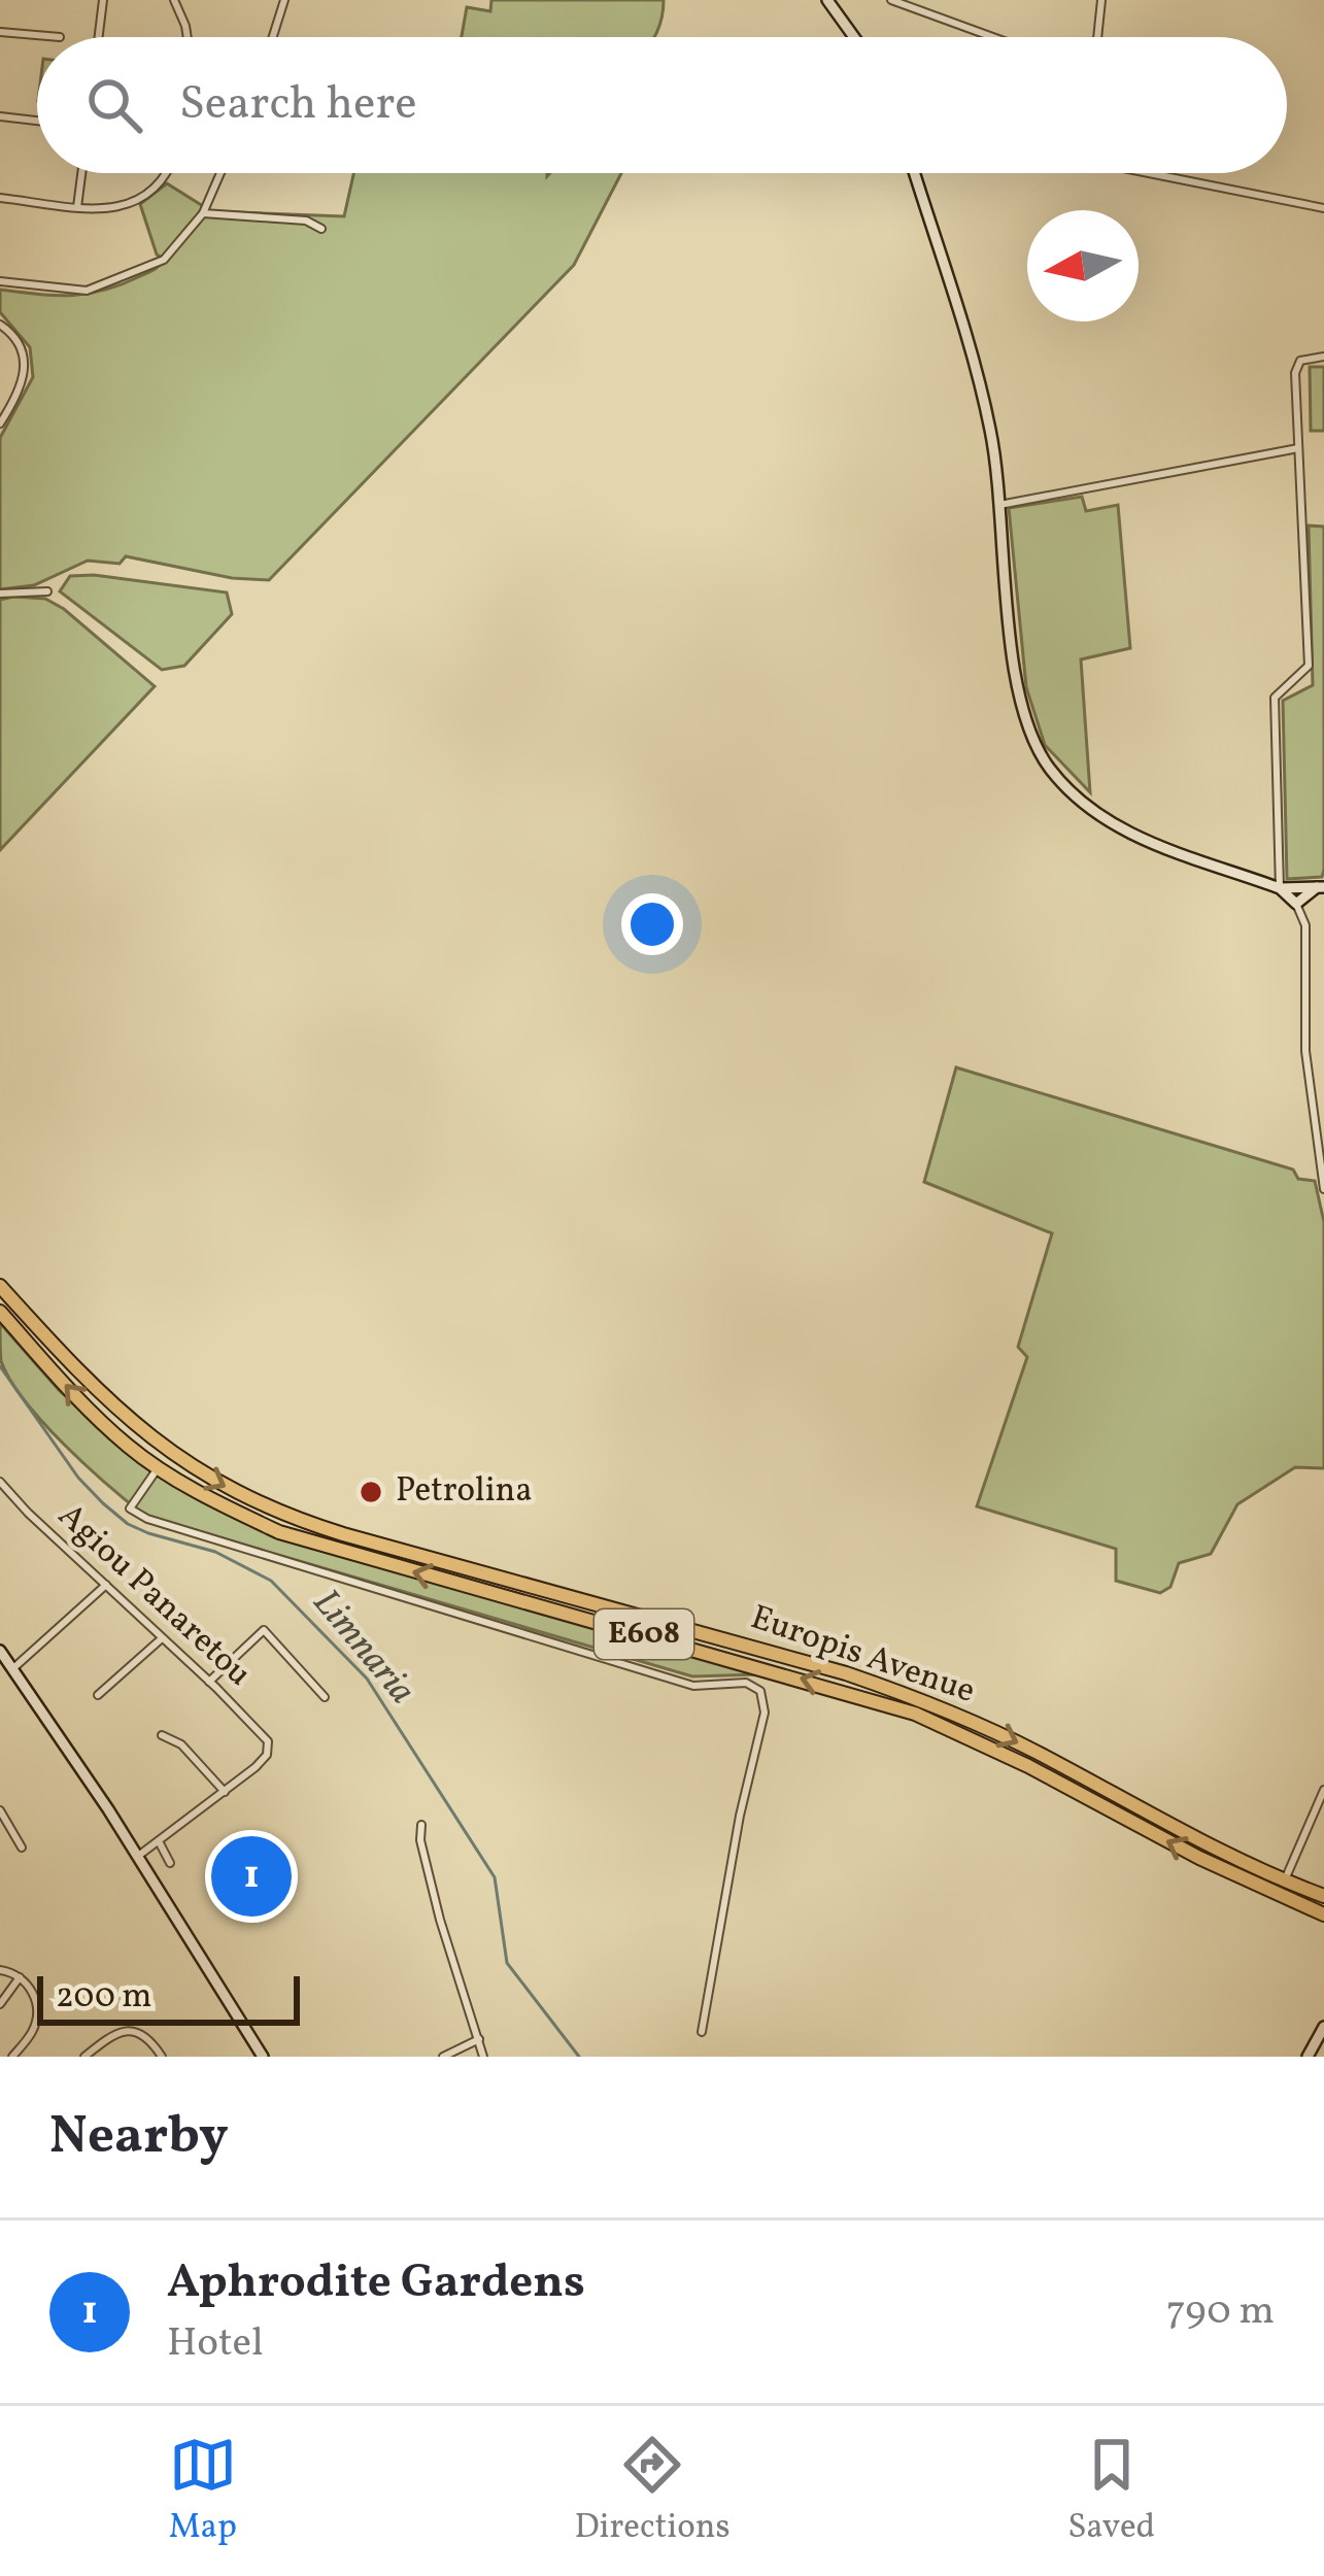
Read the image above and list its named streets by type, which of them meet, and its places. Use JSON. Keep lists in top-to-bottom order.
{
  "streets": {
    "highway": ["E608", "Europis Avenue"],
    "street": ["Agiou Panaretou"]
  },
  "water": ["Limnaria"],
  "places": ["Petrolina"],
  "scale_bar": "200 m",
  "north": "left",
  "page": {
    "search": "Search here",
    "pins": "1",
    "scale": "200 m",
    "heading": "Nearby",
    "list": [
      {
        "mark": "1",
        "name": "Aphrodite Gardens",
        "note": "Hotel",
        "value": "790 m"
      }
    ],
    "nav": ["Map", "Directions", "Saved"]
  }
}
